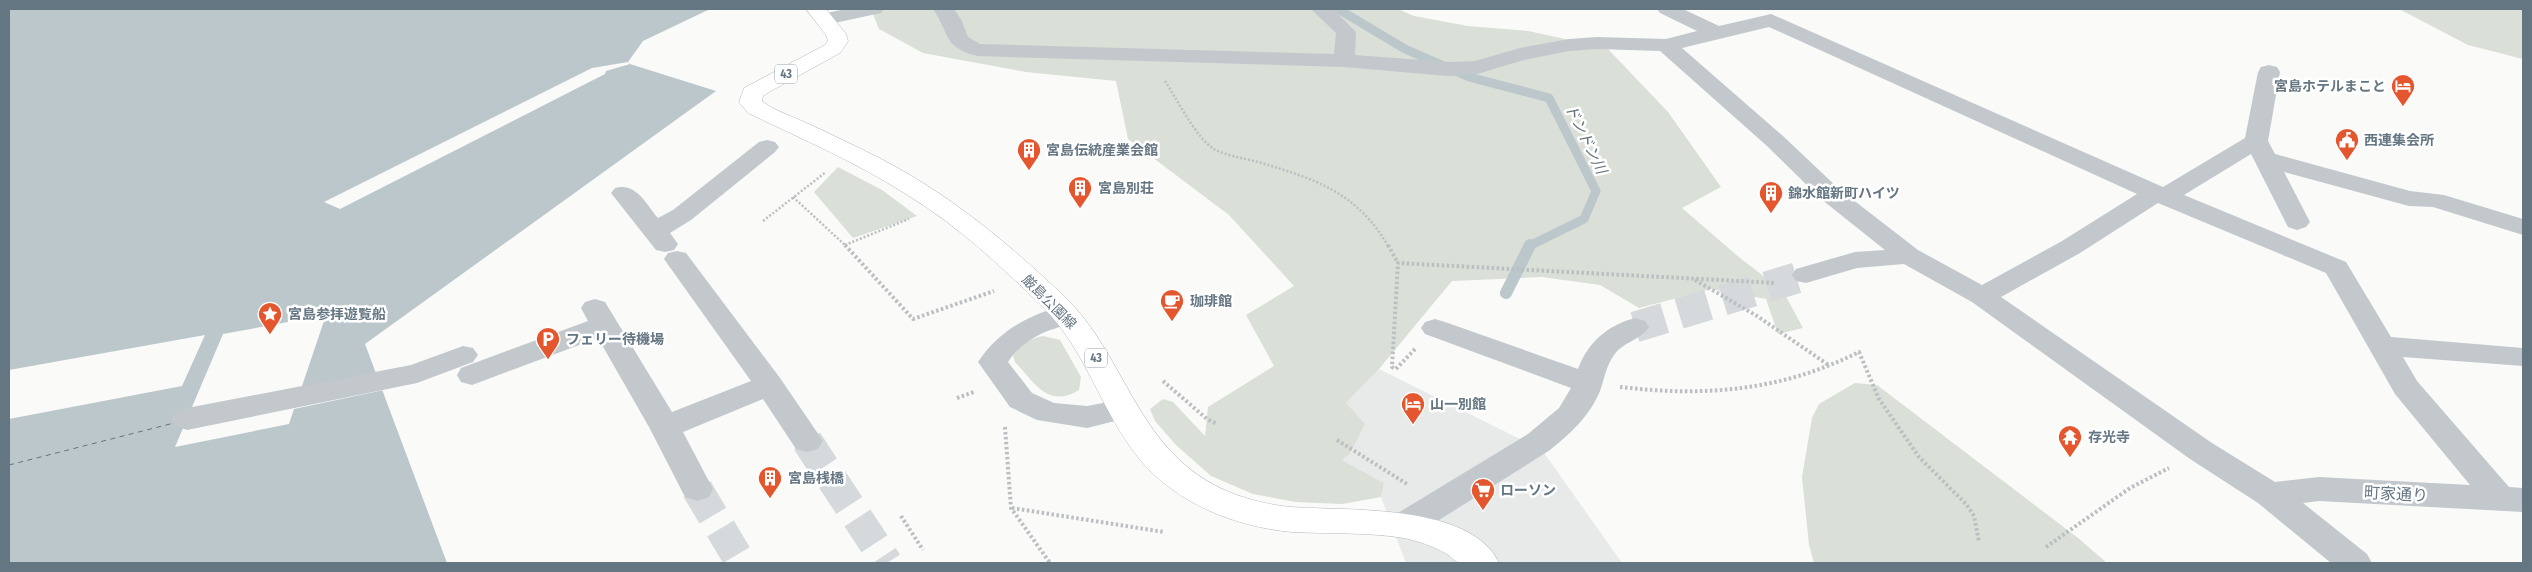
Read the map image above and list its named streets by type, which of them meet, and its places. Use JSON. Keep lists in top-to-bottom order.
{
  "streets": {
    "main road": ["43", "厳島公園線"],
    "street": ["町家通り"]
  },
  "water": ["ドンドン川"],
  "places": {
    "hotel": ["宮島ホテルまこと", "山一別館"],
    "public building": ["西連集会所"],
    "building": [
      "宮島伝統産業会館",
      "宮島別荘",
      "錦水館新町ハイツ",
      "宮島桟橋"
    ],
    "cafe": ["珈琲館"],
    "place": ["宮島参拝遊覧船"],
    "parking": ["フェリー待機場"],
    "temple": ["存光寺"],
    "supermarket": ["ローソン"]
  }
}
